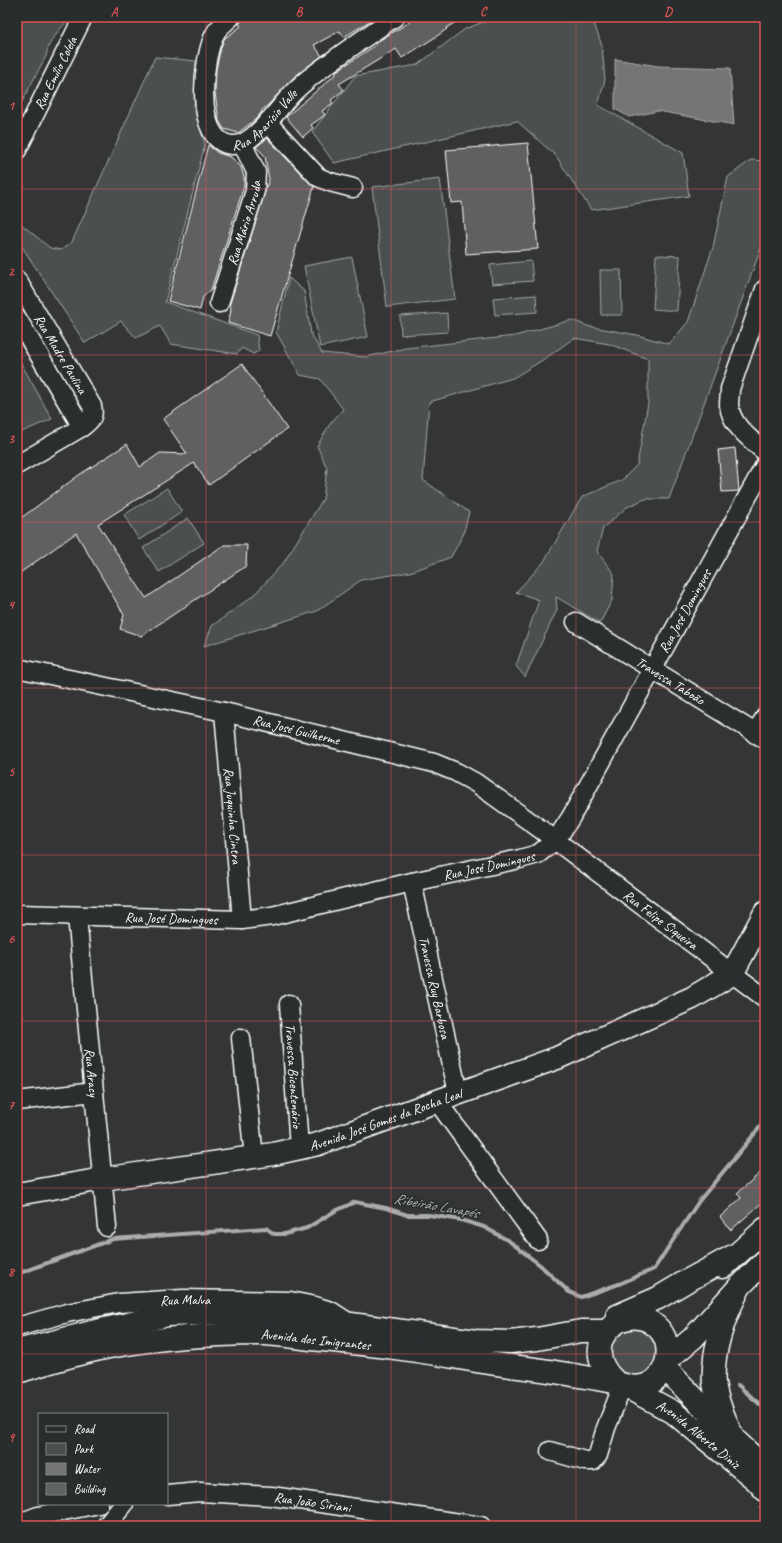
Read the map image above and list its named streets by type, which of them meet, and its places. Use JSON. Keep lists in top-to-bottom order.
{
  "streets": {
    "main road": ["Avenida José Gomes da Rocha Leal", "Avenida dos Imigrantes", "Avenida Alberto Diniz"],
    "street": [
      "Rua Emílio Colela",
      "Rua Aparício Valle",
      "Rua Mário Arruda",
      "Rua Madre Paulina",
      "Rua José Domingues",
      "Travessa Taboão",
      "Rua José Guilherme",
      "Rua Juquinha Cintra",
      "Rua Felipe Siqueira",
      "Travessa Ruy Barbosa",
      "Rua Aracy",
      "Travessa Bicentenário",
      "Rua Malva",
      "Rua João Siriani"
    ]
  },
  "crossings": [
    ["Rua Aparício Valle", "Rua Mário Arruda"],
    ["Rua José Domingues", "Travessa Taboão"],
    ["Rua José Domingues", "Rua José Guilherme"],
    ["Rua José Domingues", "Rua Juquinha Cintra"],
    ["Rua José Domingues", "Rua Felipe Siqueira"],
    ["Rua José Domingues", "Travessa Ruy Barbosa"],
    ["Rua José Domingues", "Rua Aracy"],
    ["Rua José Guilherme", "Rua Juquinha Cintra"],
    ["Rua José Guilherme", "Rua Felipe Siqueira"],
    ["Rua Felipe Siqueira", "Avenida José Gomes da Rocha Leal"],
    ["Travessa Ruy Barbosa", "Avenida José Gomes da Rocha Leal"],
    ["Rua Aracy", "Avenida José Gomes da Rocha Leal"],
    ["Travessa Bicentenário", "Avenida José Gomes da Rocha Leal"],
    ["Rua Malva", "Avenida dos Imigrantes"],
    ["Avenida dos Imigrantes", "Avenida Alberto Diniz"]
  ],
  "water": ["Ribeirão Lavapés"],
  "legend": [
    "Road",
    "Park",
    "Water",
    "Building"
  ],
  "grid": {
    "columns": [
      "A",
      "B",
      "C",
      "D"
    ],
    "rows": [
      "1",
      "2",
      "3",
      "4",
      "5",
      "6",
      "7",
      "8",
      "9"
    ]
  }
}
